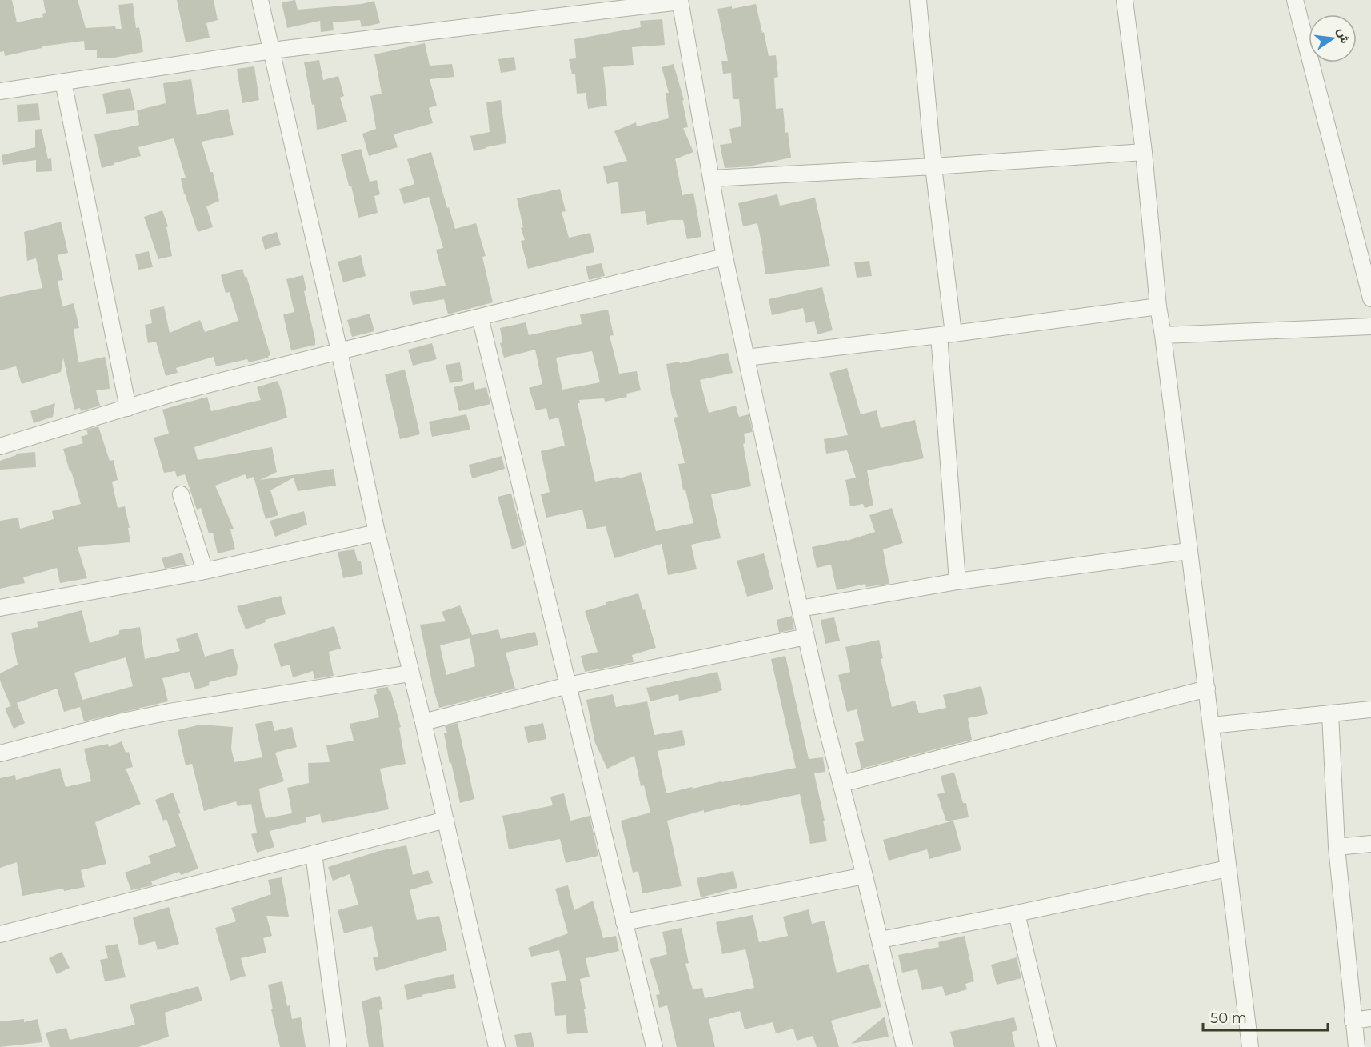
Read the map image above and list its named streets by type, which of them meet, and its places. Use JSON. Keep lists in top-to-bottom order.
{
  "scale_bar": "50 m",
  "north": "right"
}
